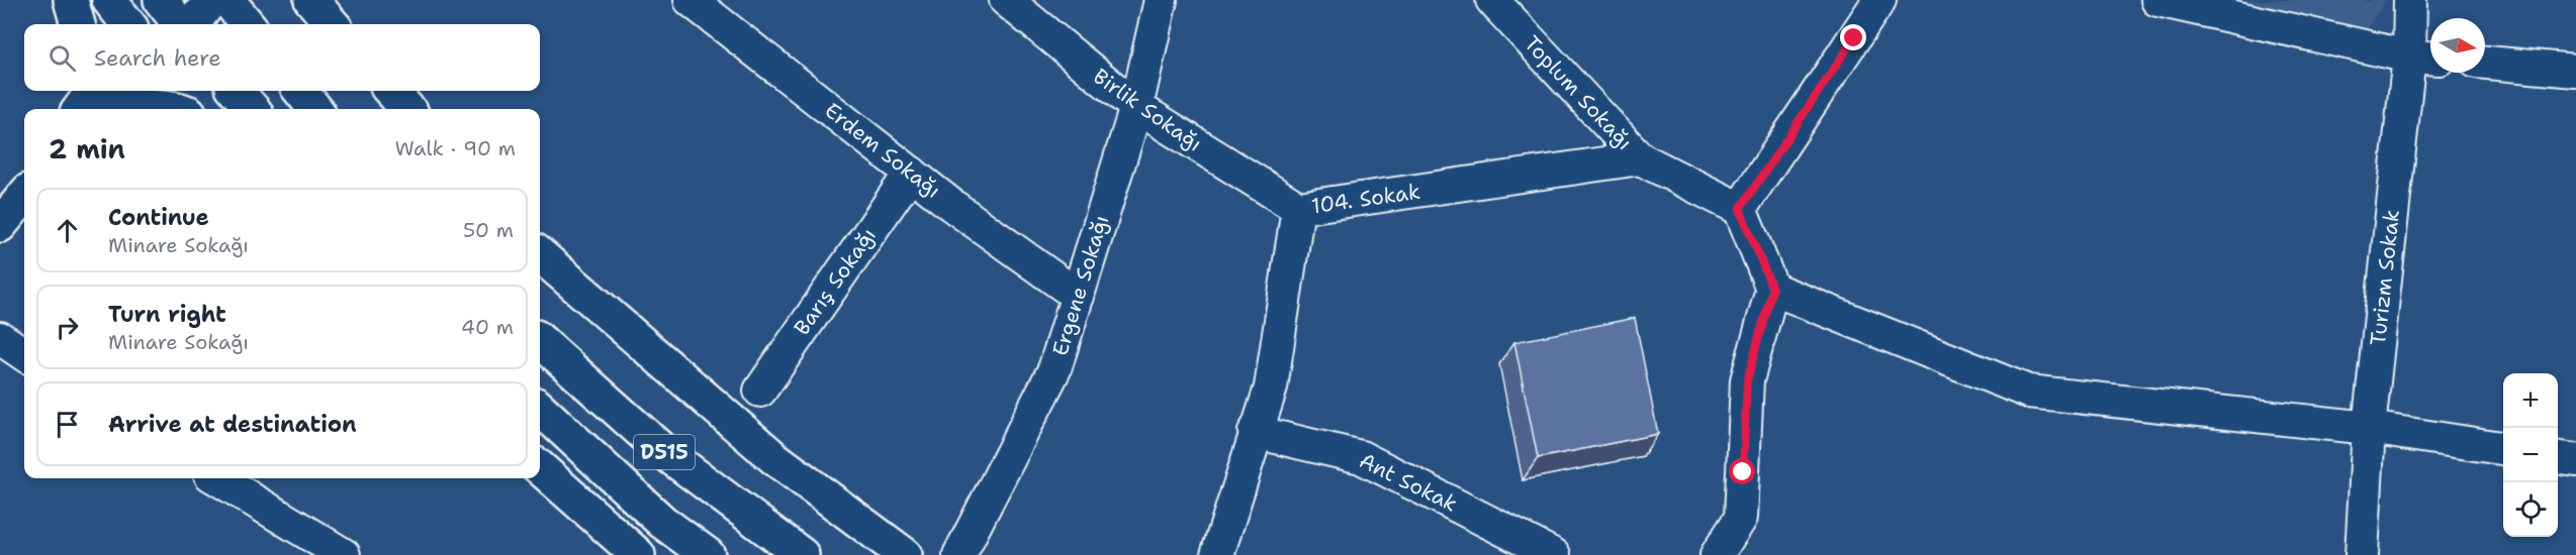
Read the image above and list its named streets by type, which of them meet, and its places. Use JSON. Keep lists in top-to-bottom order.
{
  "streets": {
    "main road": ["D515"],
    "street": [
      "Toplum Sokağı",
      "Birlik Sokağı",
      "Erdem Sokağı",
      "104. Sokak",
      "Turizm Sokak",
      "Barış Sokağı",
      "Ergene Sokağı",
      "Ant Sokak"
    ]
  },
  "crossings": [
    ["Toplum Sokağı", "104. Sokak"],
    ["Birlik Sokağı", "104. Sokak"],
    ["Birlik Sokağı", "Ergene Sokağı"],
    ["Erdem Sokağı", "Barış Sokağı"],
    ["Erdem Sokağı", "Ergene Sokağı"],
    ["104. Sokak", "Ant Sokak"]
  ],
  "north": "right",
  "page": {
    "search": "Search here",
    "heading": ["2 min", "Walk · 90 m"],
    "list": [
      ["Continue", "Minare Sokağı", "50 m"],
      ["Turn right", "Minare Sokağı", "40 m"],
      "Arrive at destination"
    ],
    "map_buttons": ["+", "−"]
  }
}
